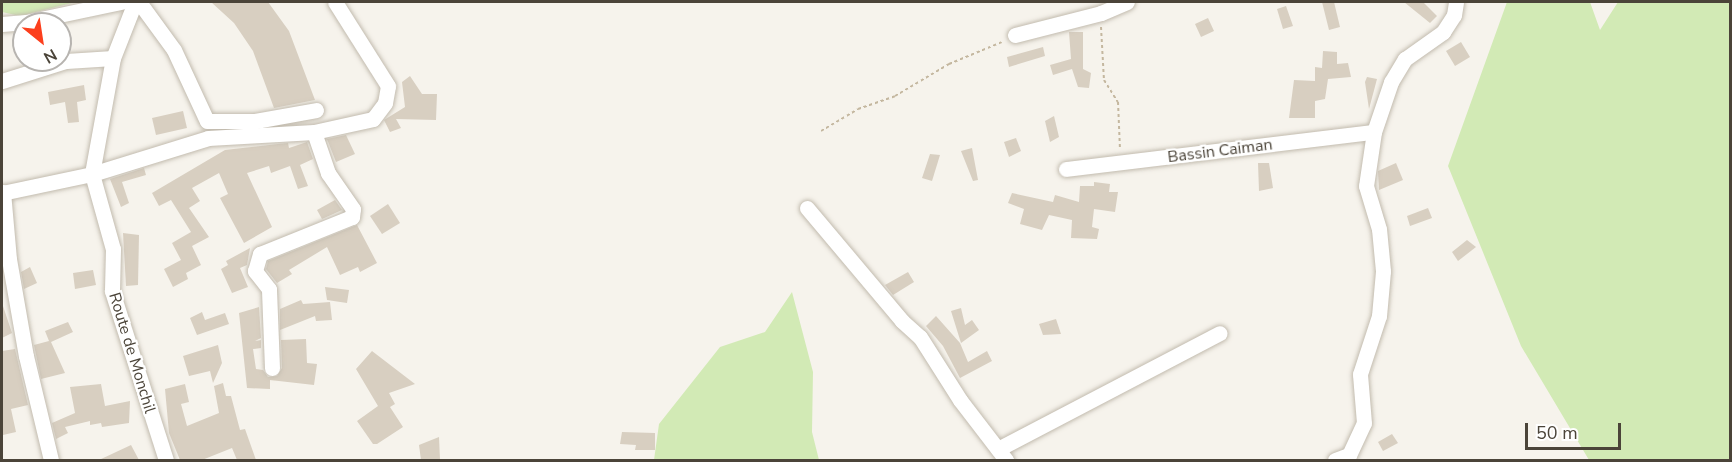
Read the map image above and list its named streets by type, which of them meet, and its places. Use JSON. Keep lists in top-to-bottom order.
{
  "streets": {
    "street": ["Bassin Caiman", "Route de Monchil"]
  },
  "scale_bar": "50 m",
  "north": "bottom right"
}
